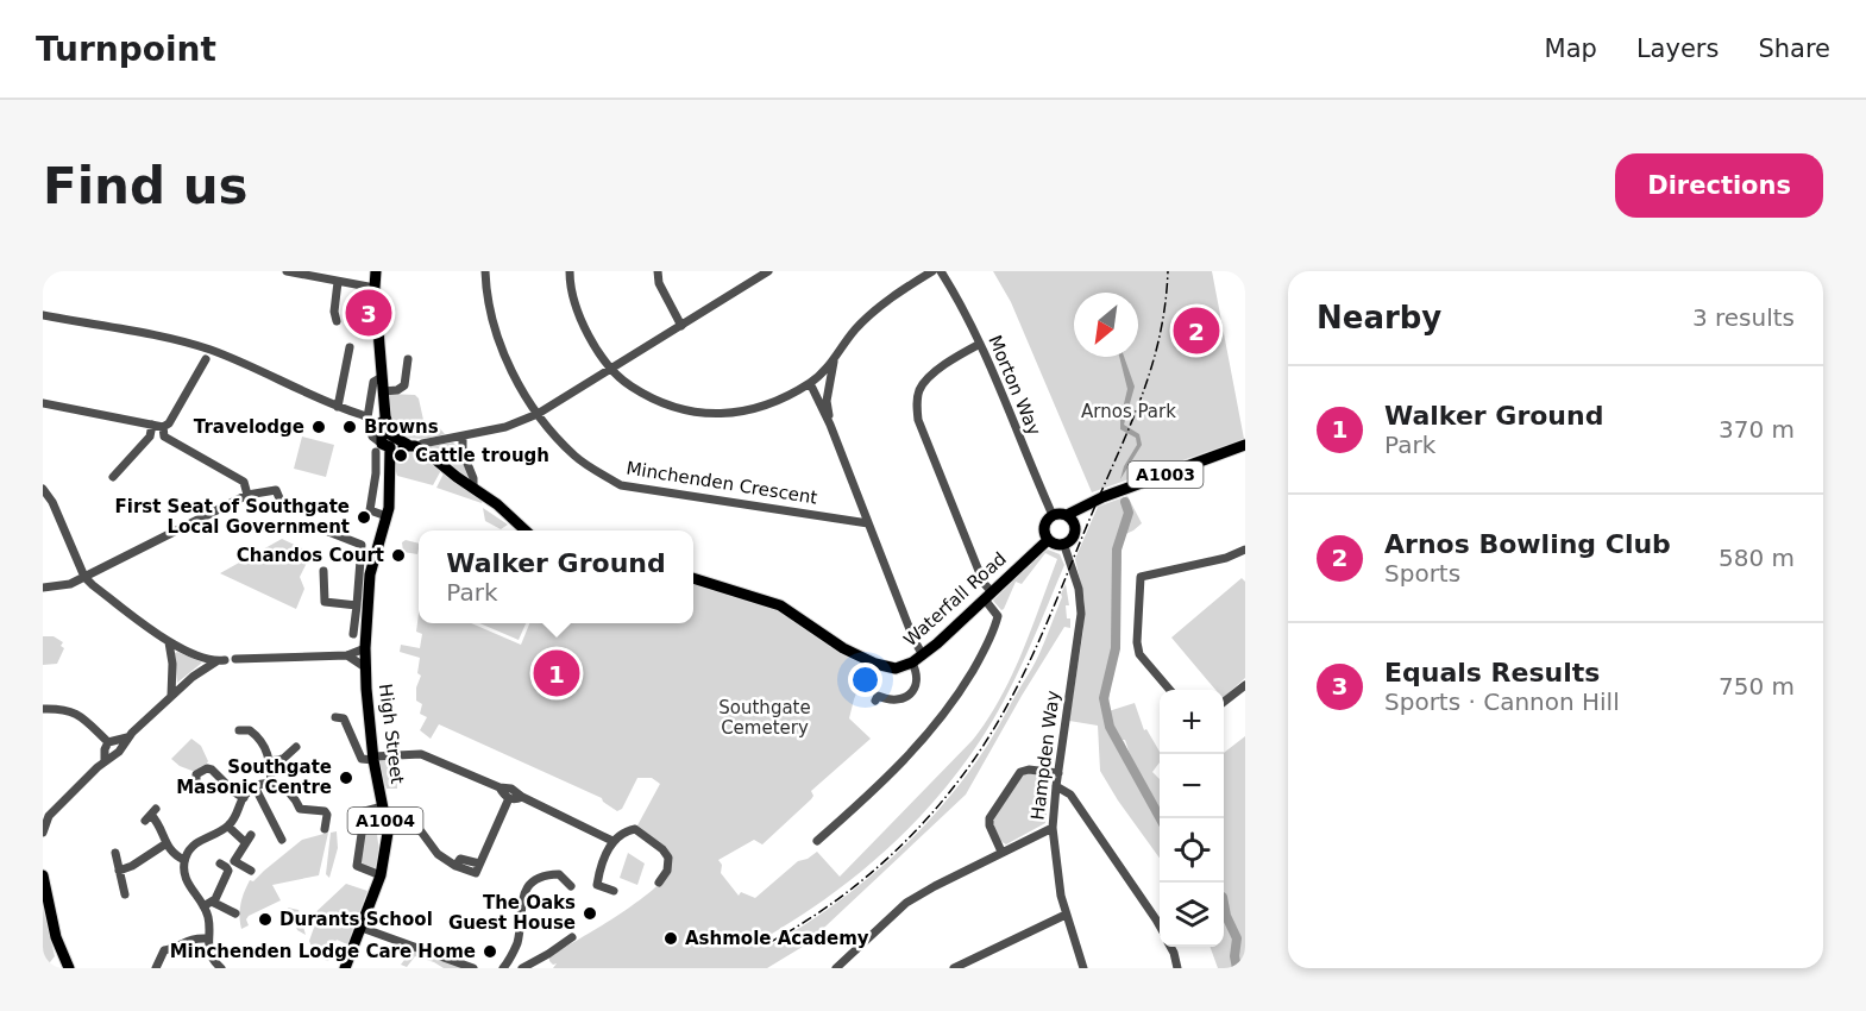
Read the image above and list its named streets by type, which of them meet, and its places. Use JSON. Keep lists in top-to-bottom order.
{
  "streets": {
    "main road": [
      "A1003",
      "Waterfall Road",
      "High Street",
      "A1004"
    ],
    "street": ["Morton Way", "Minchenden Crescent", "Hampden Way"]
  },
  "crossings": [
    ["Morton Way", "A1003"],
    ["Morton Way", "Waterfall Road"],
    ["Morton Way", "Hampden Way"],
    ["A1003", "Waterfall Road"],
    ["A1003", "Hampden Way"],
    ["Waterfall Road", "Hampden Way"],
    ["High Street", "A1004"]
  ],
  "parks": ["Arnos Park", "Southgate Cemetery"],
  "places": [
    "Travelodge",
    "Browns",
    "Cattle trough",
    "First Seat of Southgate Local Government",
    "Chandos Court",
    "Southgate Masonic Centre",
    "The Oaks Guest House",
    "Durants School",
    "Ashmole Academy",
    "Minchenden Lodge Care Home"
  ],
  "north": "bottom left",
  "page": {
    "header": "Turnpoint",
    "nav": ["Map", "Layers", "Share"],
    "buttons": "Directions",
    "title": "Find us",
    "heading": ["Nearby", "3 results"],
    "pins": ["3", "2", "1"],
    "list": [
      {
        "mark": "1",
        "name": "Walker Ground",
        "note": "Park",
        "value": "370 m"
      },
      {
        "mark": "2",
        "name": "Arnos Bowling Club",
        "note": "Sports",
        "value": "580 m"
      },
      {
        "mark": "3",
        "name": "Equals Results",
        "note": "Sports · Cannon Hill",
        "value": "750 m"
      }
    ],
    "popup": ["Walker Ground", "Park"],
    "map_buttons": ["+", "−"]
  }
}
